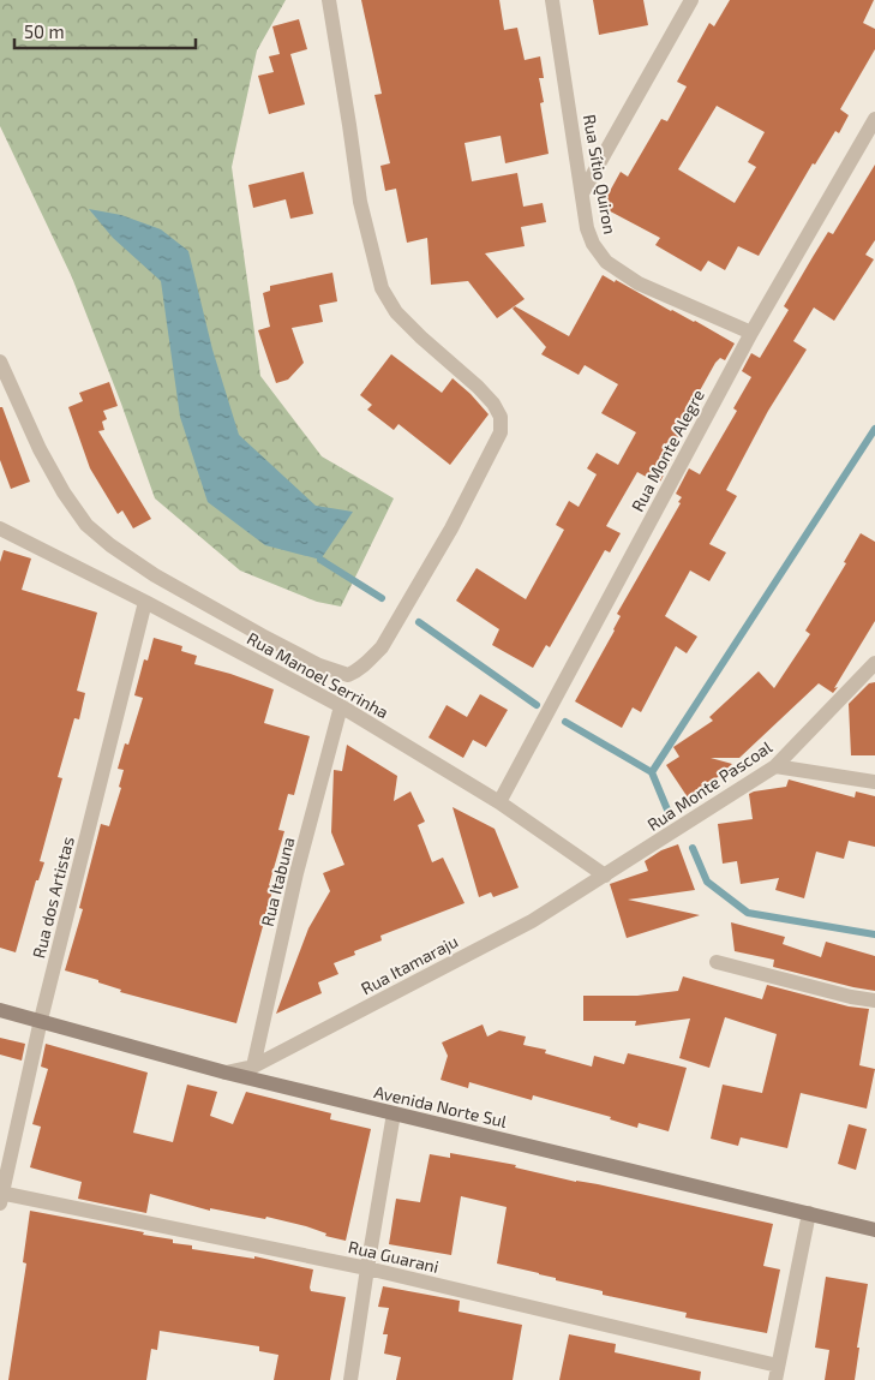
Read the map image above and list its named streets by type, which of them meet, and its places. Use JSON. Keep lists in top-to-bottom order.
{
  "streets": {
    "street": [
      "Rua Sítio Quiron",
      "Rua Monte Alegre",
      "Rua Manoel Serrinha",
      "Rua Monte Pascoal",
      "Rua Itabuna",
      "Rua dos Artistas",
      "Rua Itamaraju",
      "Avenida Norte Sul",
      "Rua Guarani"
    ]
  },
  "crossings": [
    ["Rua Sítio Quiron", "Rua Monte Alegre"],
    ["Rua Monte Alegre", "Rua Manoel Serrinha"],
    ["Rua Manoel Serrinha", "Rua Monte Pascoal"],
    ["Rua Manoel Serrinha", "Rua Itabuna"],
    ["Rua Manoel Serrinha", "Rua dos Artistas"],
    ["Rua Manoel Serrinha", "Rua Itamaraju"],
    ["Rua Monte Pascoal", "Rua Itamaraju"],
    ["Rua Itabuna", "Rua Itamaraju"],
    ["Rua dos Artistas", "Avenida Norte Sul"],
    ["Rua dos Artistas", "Rua Guarani"],
    ["Rua Itamaraju", "Avenida Norte Sul"]
  ],
  "scale_bar": "50 m"
}
